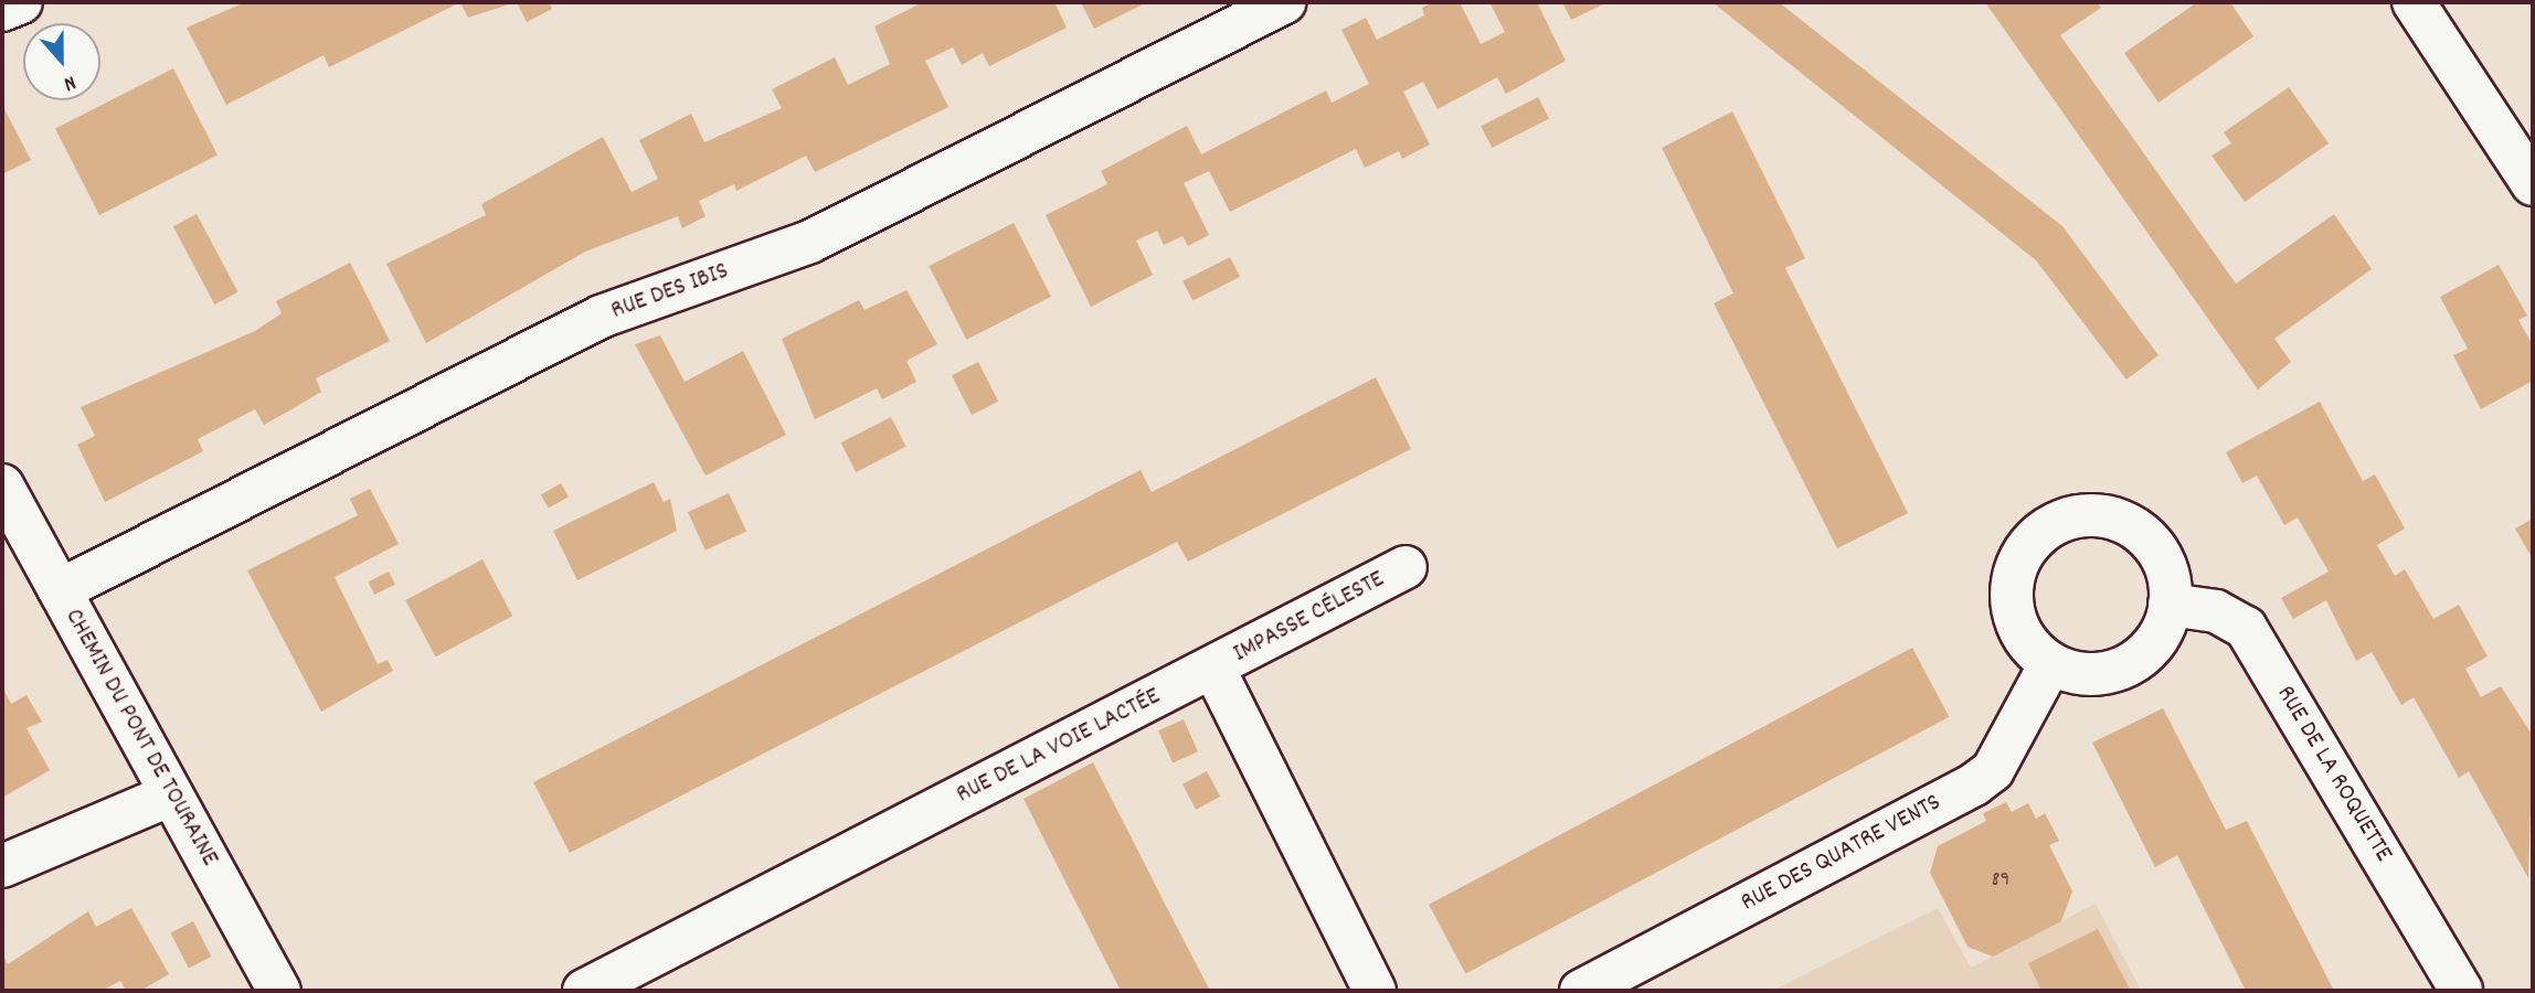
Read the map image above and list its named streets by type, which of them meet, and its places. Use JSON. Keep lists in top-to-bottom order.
{
  "streets": {
    "street": [
      "RUE DES IBIS",
      "IMPASSE CÉLESTE",
      "CHEMIN DU PONT DE TOURAINE",
      "RUE DE LA VOIE LACTÉE",
      "RUE DE LA ROQUETTE",
      "RUE DES QUATRE VENTS"
    ]
  },
  "crossings": [
    ["RUE DES IBIS", "CHEMIN DU PONT DE TOURAINE"],
    ["IMPASSE CÉLESTE", "RUE DE LA VOIE LACTÉE"],
    ["RUE DE LA ROQUETTE", "RUE DES QUATRE VENTS"]
  ],
  "house_numbers": ["89"],
  "north": "bottom"
}
